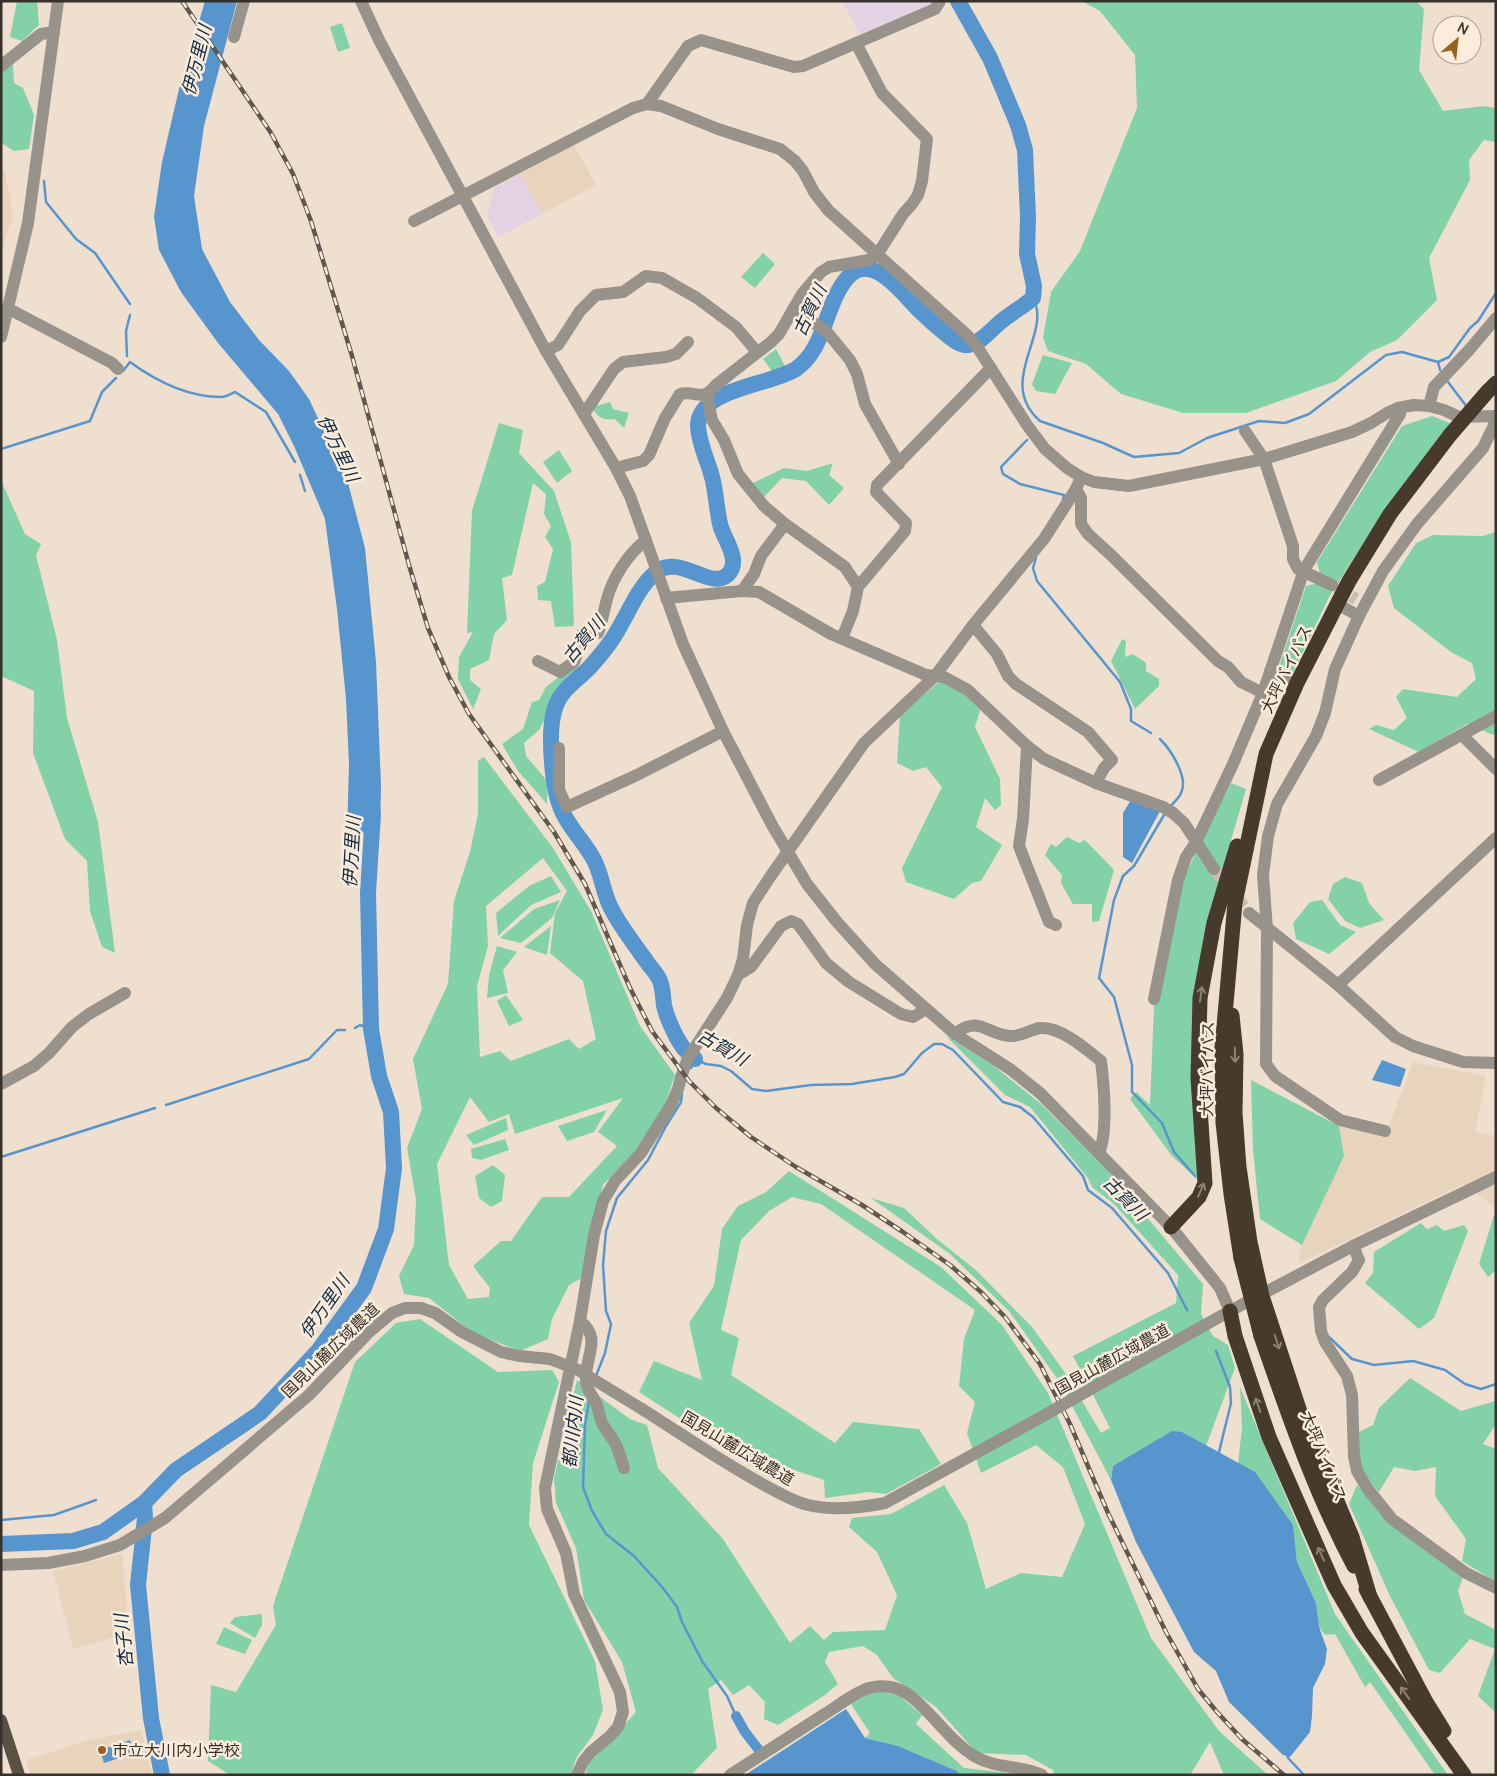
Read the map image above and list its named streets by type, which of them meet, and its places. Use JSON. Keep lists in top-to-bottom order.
{
  "streets": {
    "highway": ["大坪バイパス"],
    "street": ["国見山麓広域農道"]
  },
  "water": [
    "伊万里川",
    "古賀川",
    "都川内川",
    "杏子川"
  ],
  "places": ["市立大川内小学校"],
  "north": "top right"
}
